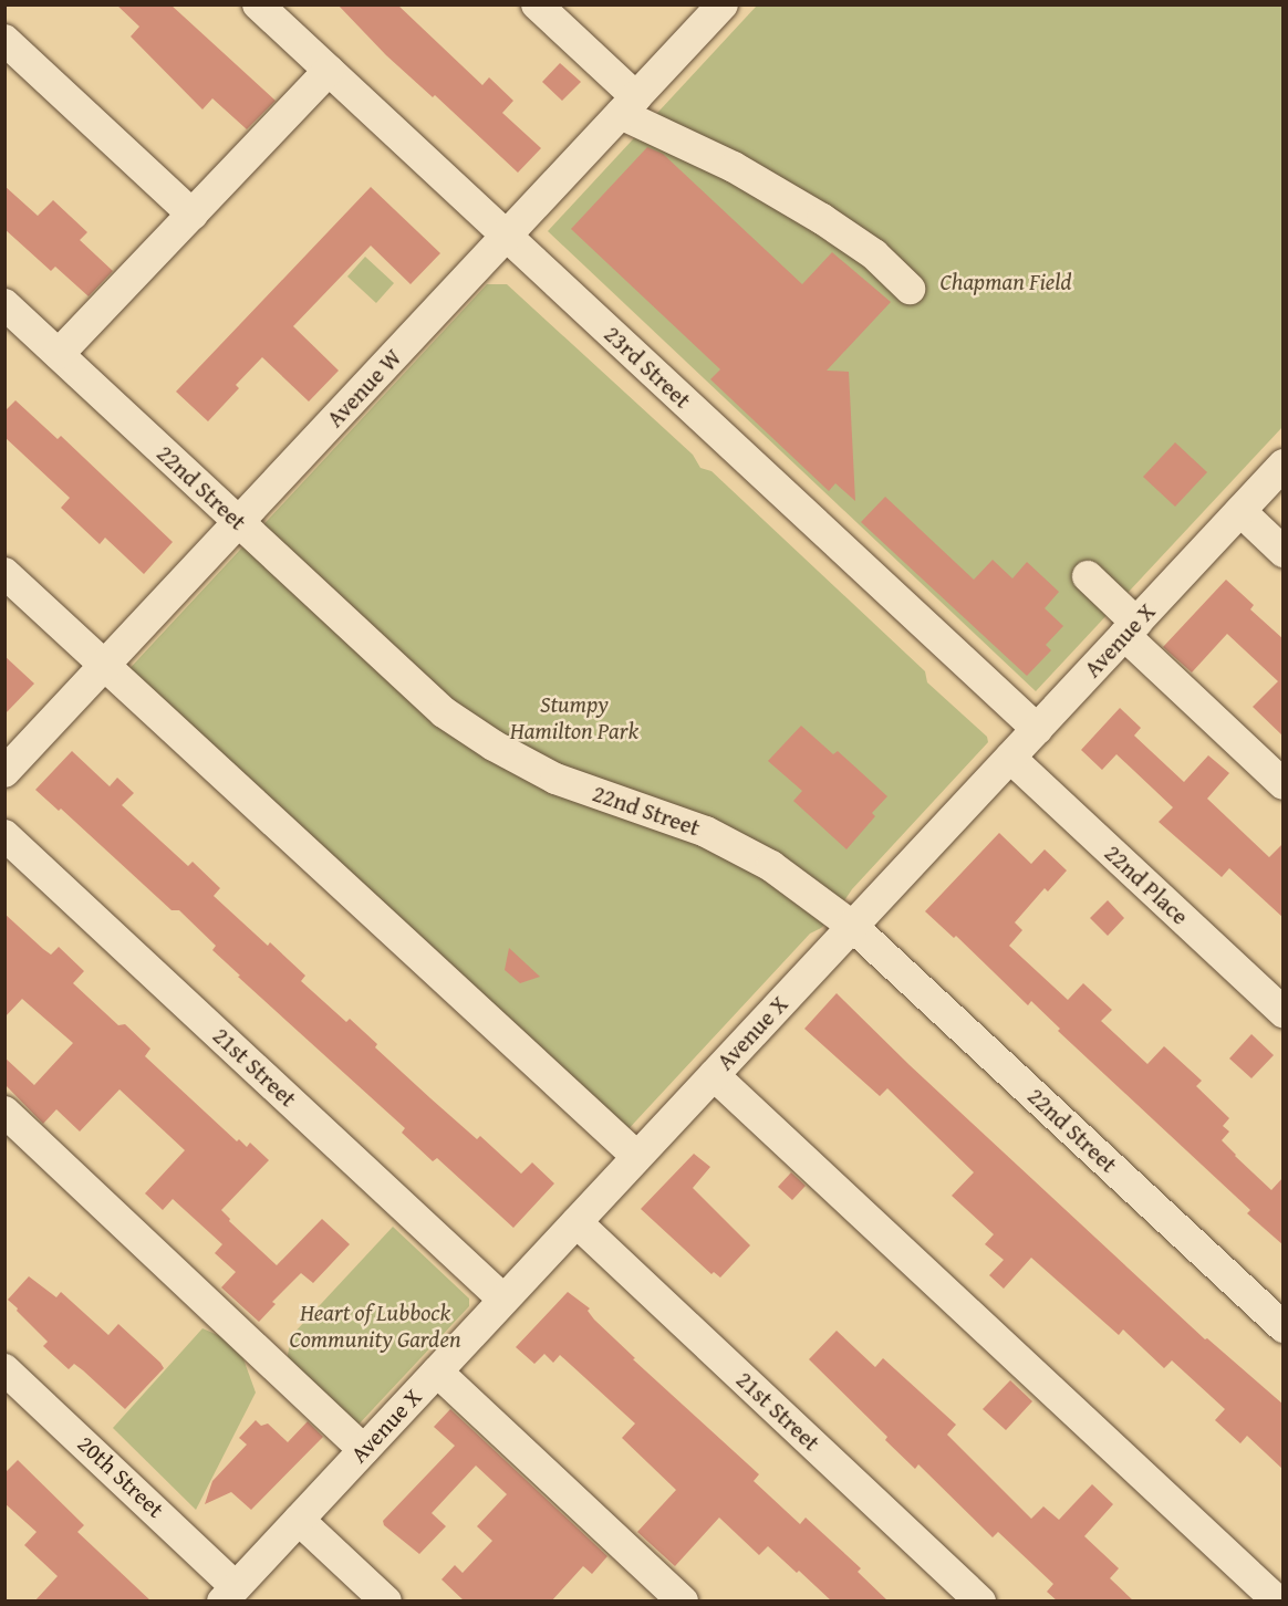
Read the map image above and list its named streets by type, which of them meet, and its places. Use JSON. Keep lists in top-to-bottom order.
{
  "streets": {
    "street": [
      "23rd Street",
      "Avenue W",
      "22nd Street",
      "Avenue X",
      "22nd Place",
      "21st Street",
      "20th Street"
    ]
  },
  "crossings": [
    ["23rd Street", "Avenue W"],
    ["23rd Street", "Avenue X"],
    ["Avenue W", "22nd Street"],
    ["22nd Street", "Avenue X"],
    ["Avenue X", "22nd Place"],
    ["Avenue X", "21st Street"],
    ["Avenue X", "20th Street"]
  ],
  "parks": ["Chapman Field", "Stumpy Hamilton Park", "Heart of Lubbock Community Garden"]
}
